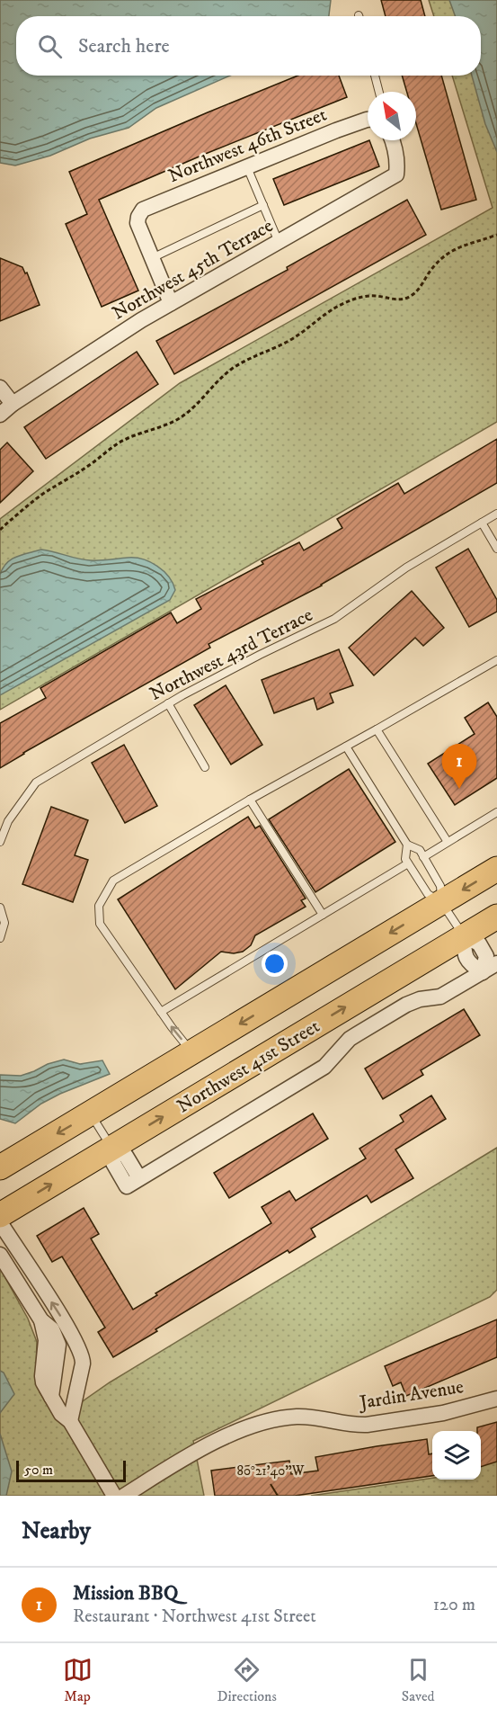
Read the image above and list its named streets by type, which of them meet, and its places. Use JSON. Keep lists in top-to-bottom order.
{
  "streets": {
    "main road": ["Northwest 41st Street"],
    "street": ["Northwest 46th Street", "Northwest 45th Terrace", "Jardin Avenue"],
    "lane": ["Northwest 43rd Terrace"]
  },
  "scale_bar": "50 m",
  "north": "top left",
  "page": {
    "search": "Search here",
    "pins": "1",
    "scale": "50 m",
    "heading": "Nearby",
    "list": [
      {
        "mark": "1",
        "name": "Mission BBQ",
        "note": "Restaurant · Northwest 41st Street",
        "value": "120 m"
      }
    ],
    "nav": ["Map", "Directions", "Saved"]
  },
  "coordinates": ["80°21'40\"W"]
}
